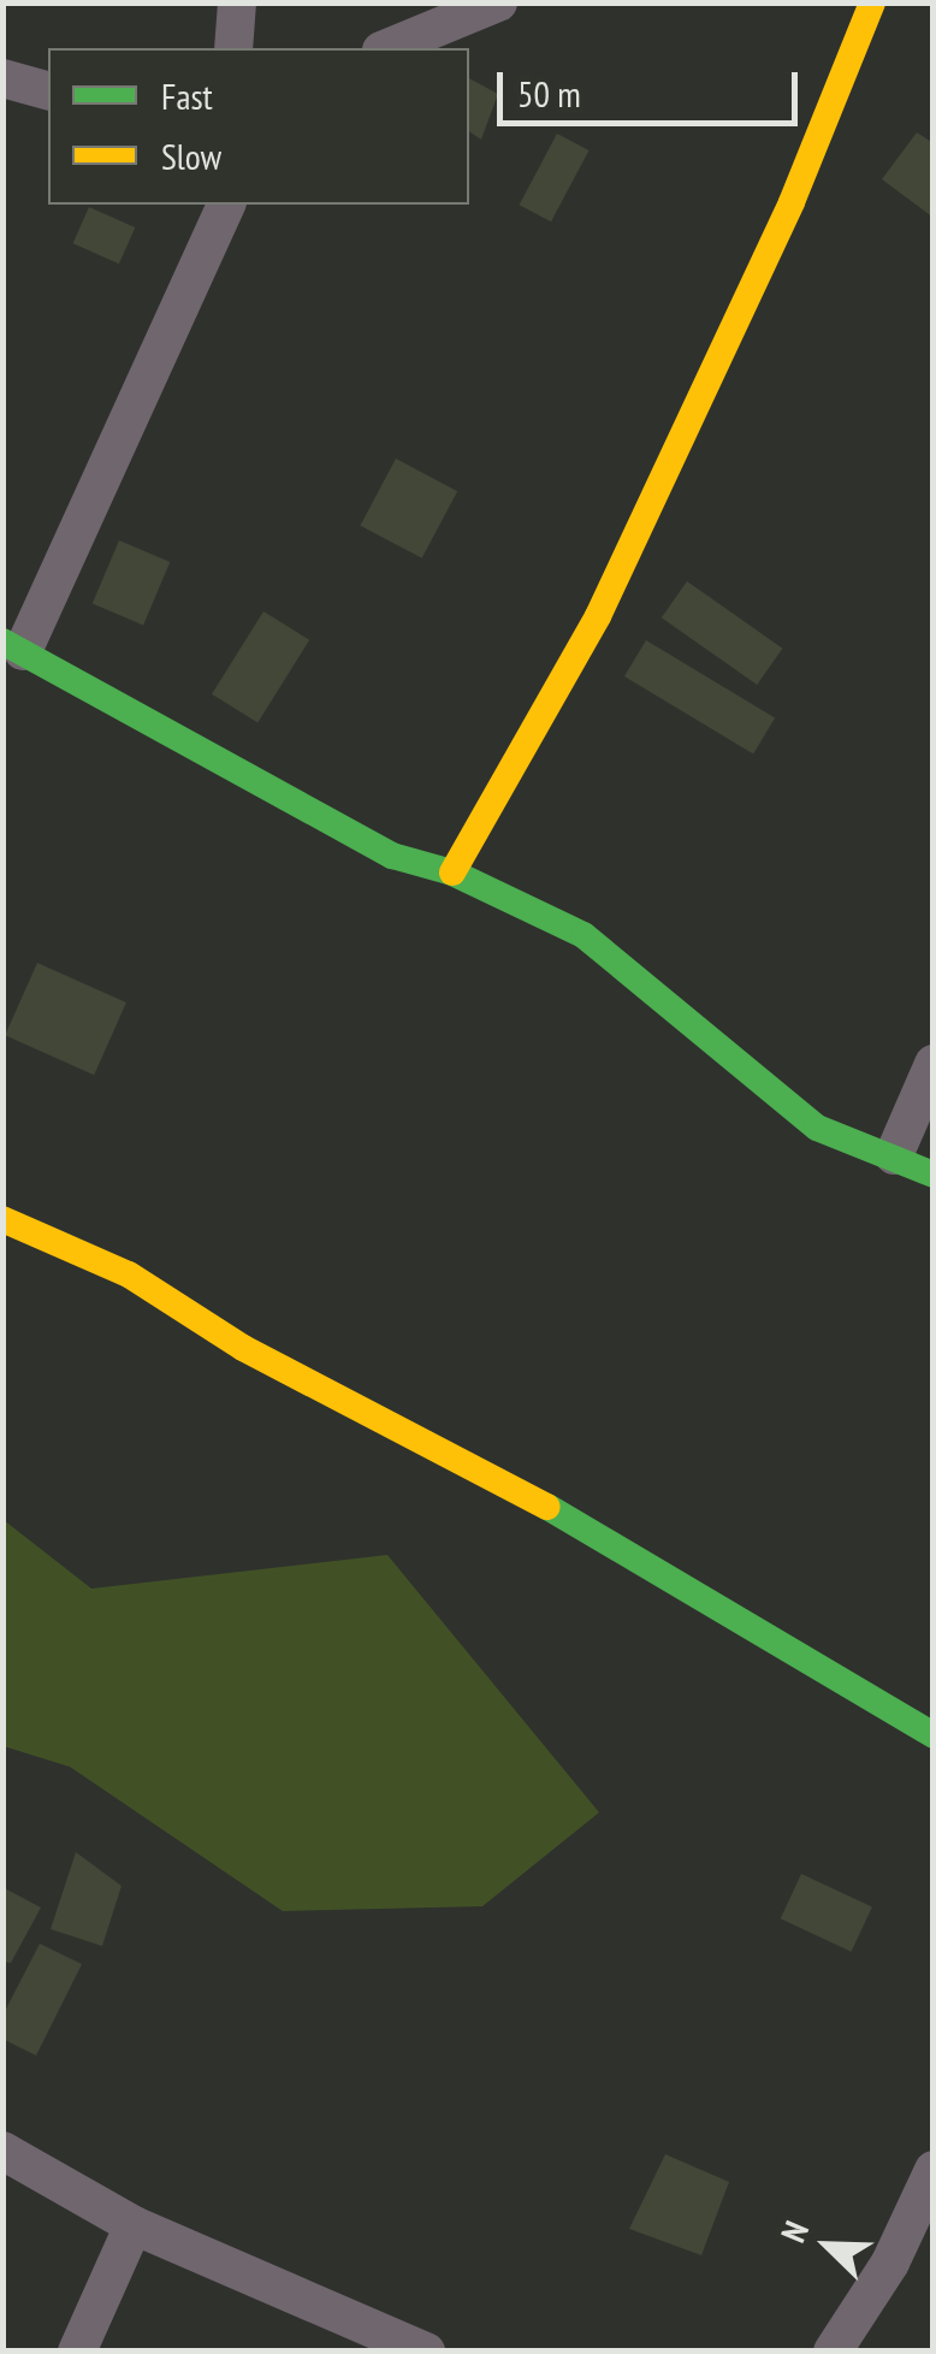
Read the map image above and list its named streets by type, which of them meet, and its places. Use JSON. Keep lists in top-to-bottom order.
{
  "legend": ["Fast", "Slow"],
  "scale_bar": "50 m",
  "north": "top left"
}
